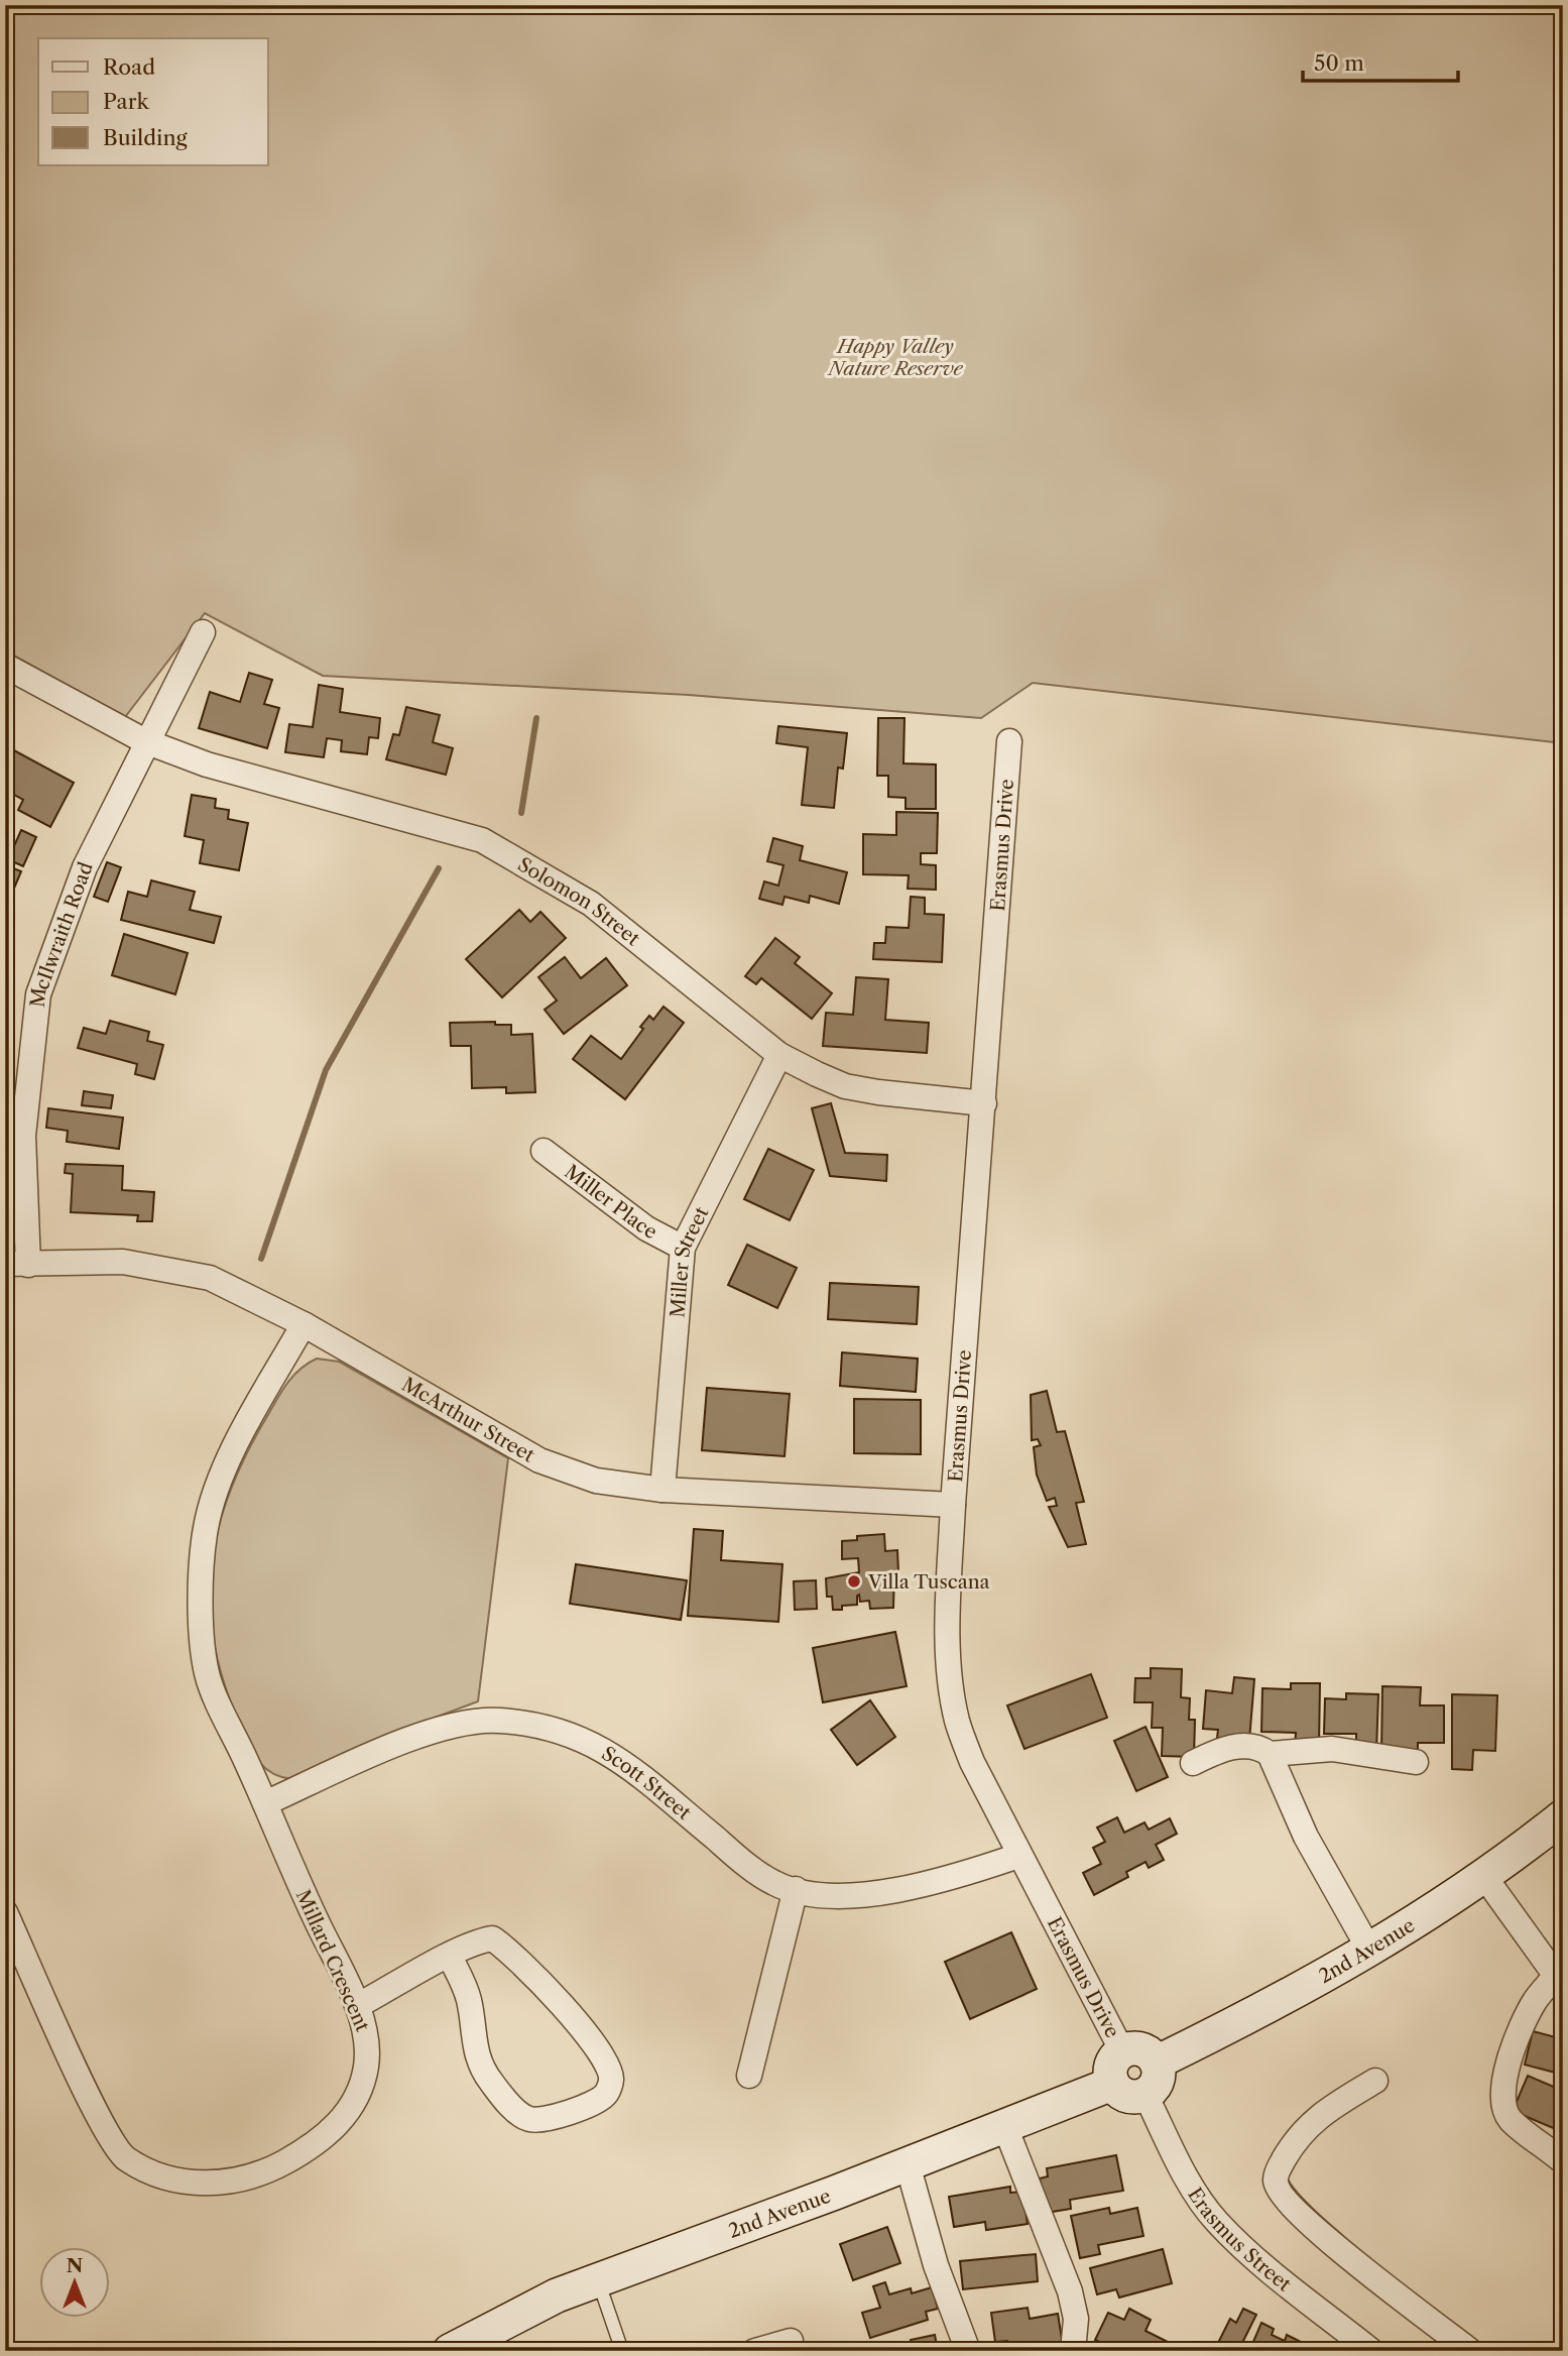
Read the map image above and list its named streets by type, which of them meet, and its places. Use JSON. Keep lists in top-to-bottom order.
{
  "streets": {
    "street": [
      "Erasmus Drive",
      "Solomon Street",
      "McIlwraith Road",
      "Miller Place",
      "Miller Street",
      "McArthur Street",
      "Scott Street",
      "2nd Avenue",
      "Millard Crescent",
      "Erasmus Street"
    ]
  },
  "crossings": [
    ["Erasmus Drive", "Solomon Street"],
    ["Erasmus Drive", "McArthur Street"],
    ["Erasmus Drive", "Scott Street"],
    ["Erasmus Drive", "2nd Avenue"],
    ["Erasmus Drive", "Erasmus Street"],
    ["Solomon Street", "McIlwraith Road"],
    ["Solomon Street", "Miller Street"],
    ["McIlwraith Road", "McArthur Street"],
    ["Miller Place", "Miller Street"],
    ["Miller Street", "McArthur Street"],
    ["McArthur Street", "Millard Crescent"],
    ["Scott Street", "Millard Crescent"],
    ["2nd Avenue", "Erasmus Street"]
  ],
  "parks": ["Happy Valley Nature Reserve"],
  "places": ["Villa Tuscana"],
  "legend": ["Road", "Park", "Building"],
  "scale_bar": "50 m",
  "north": "top"
}
